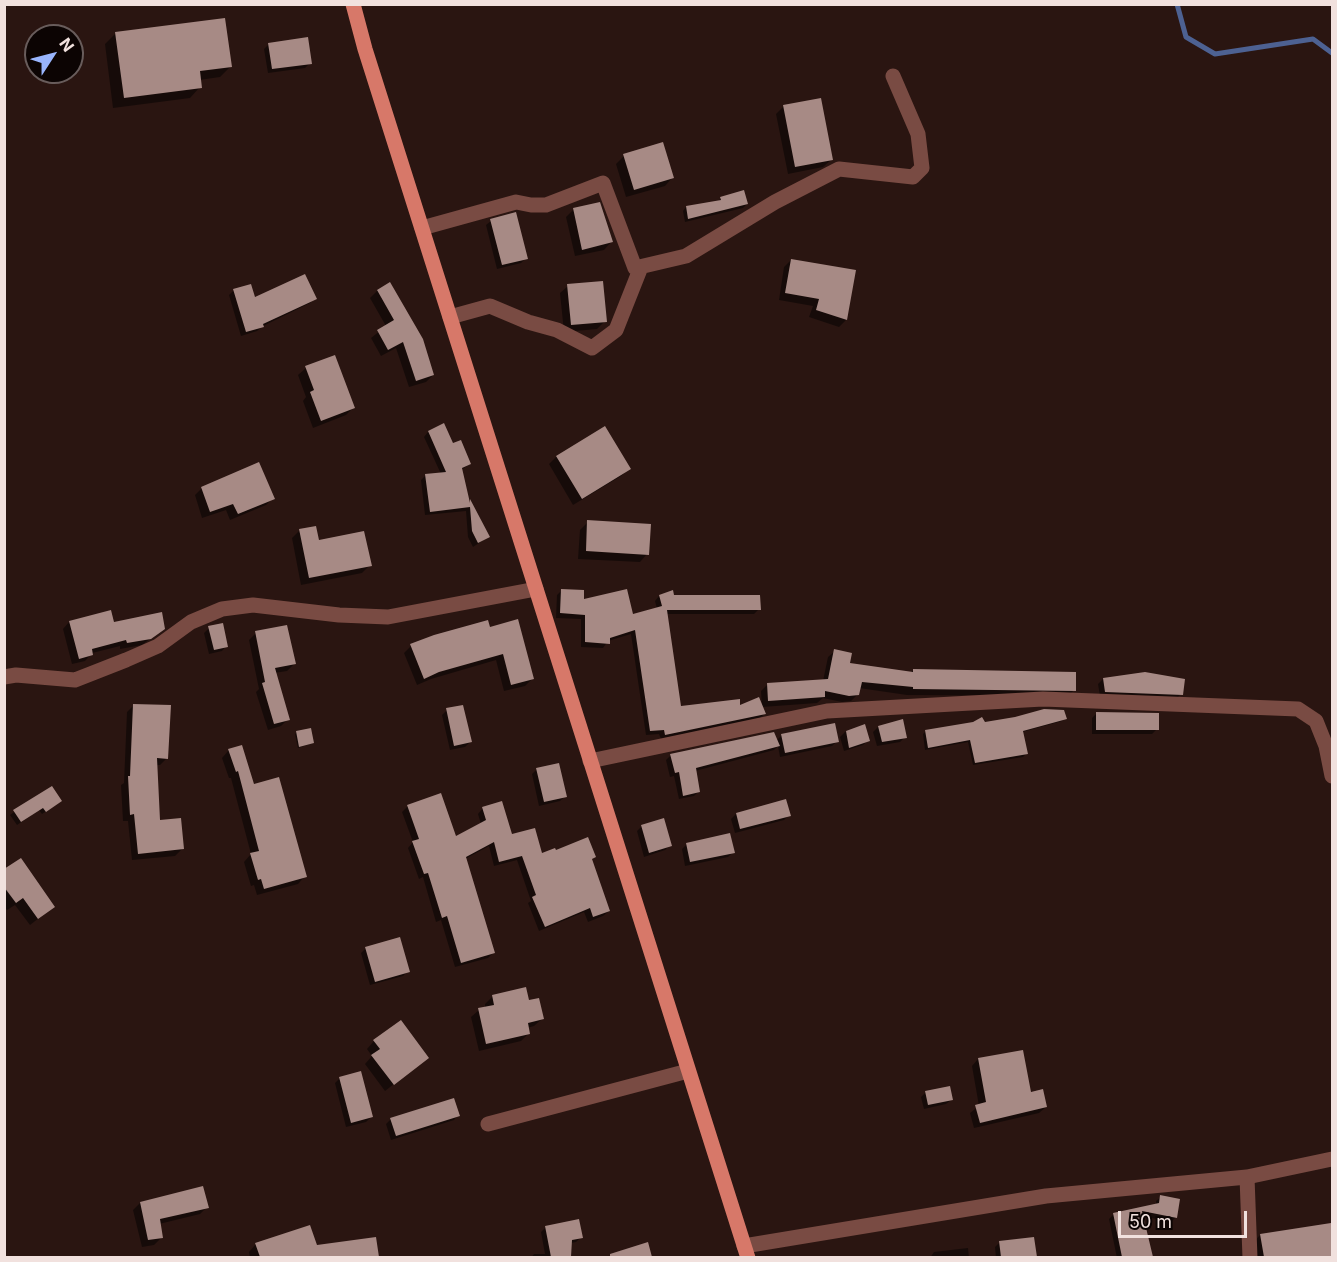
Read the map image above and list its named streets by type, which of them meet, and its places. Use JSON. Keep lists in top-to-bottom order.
{
  "scale_bar": "50 m",
  "north": "top right"
}
